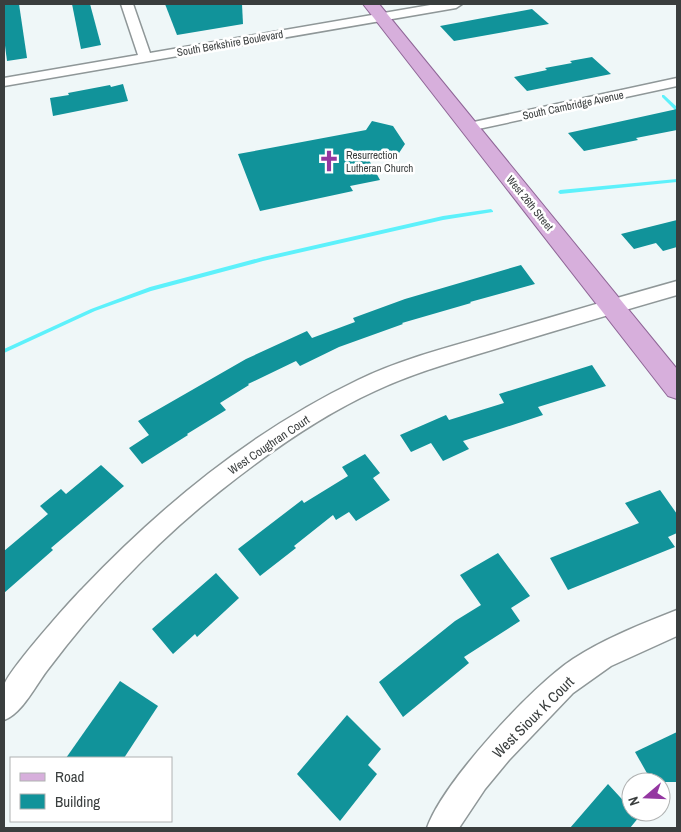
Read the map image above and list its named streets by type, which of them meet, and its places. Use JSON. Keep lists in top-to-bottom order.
{
  "streets": {
    "main road": ["West 26th Street"],
    "street": [
      "South Berkshire Boulevard",
      "South Cambridge Avenue",
      "West Coughran Court",
      "West Sioux K Court"
    ]
  },
  "crossings": [
    ["South Berkshire Boulevard", "West 26th Street"],
    ["South Cambridge Avenue", "West 26th Street"],
    ["West 26th Street", "West Coughran Court"]
  ],
  "places": {
    "church": ["Resurrection Lutheran Church"]
  },
  "legend": ["Road", "Building"],
  "north": "left"
}
